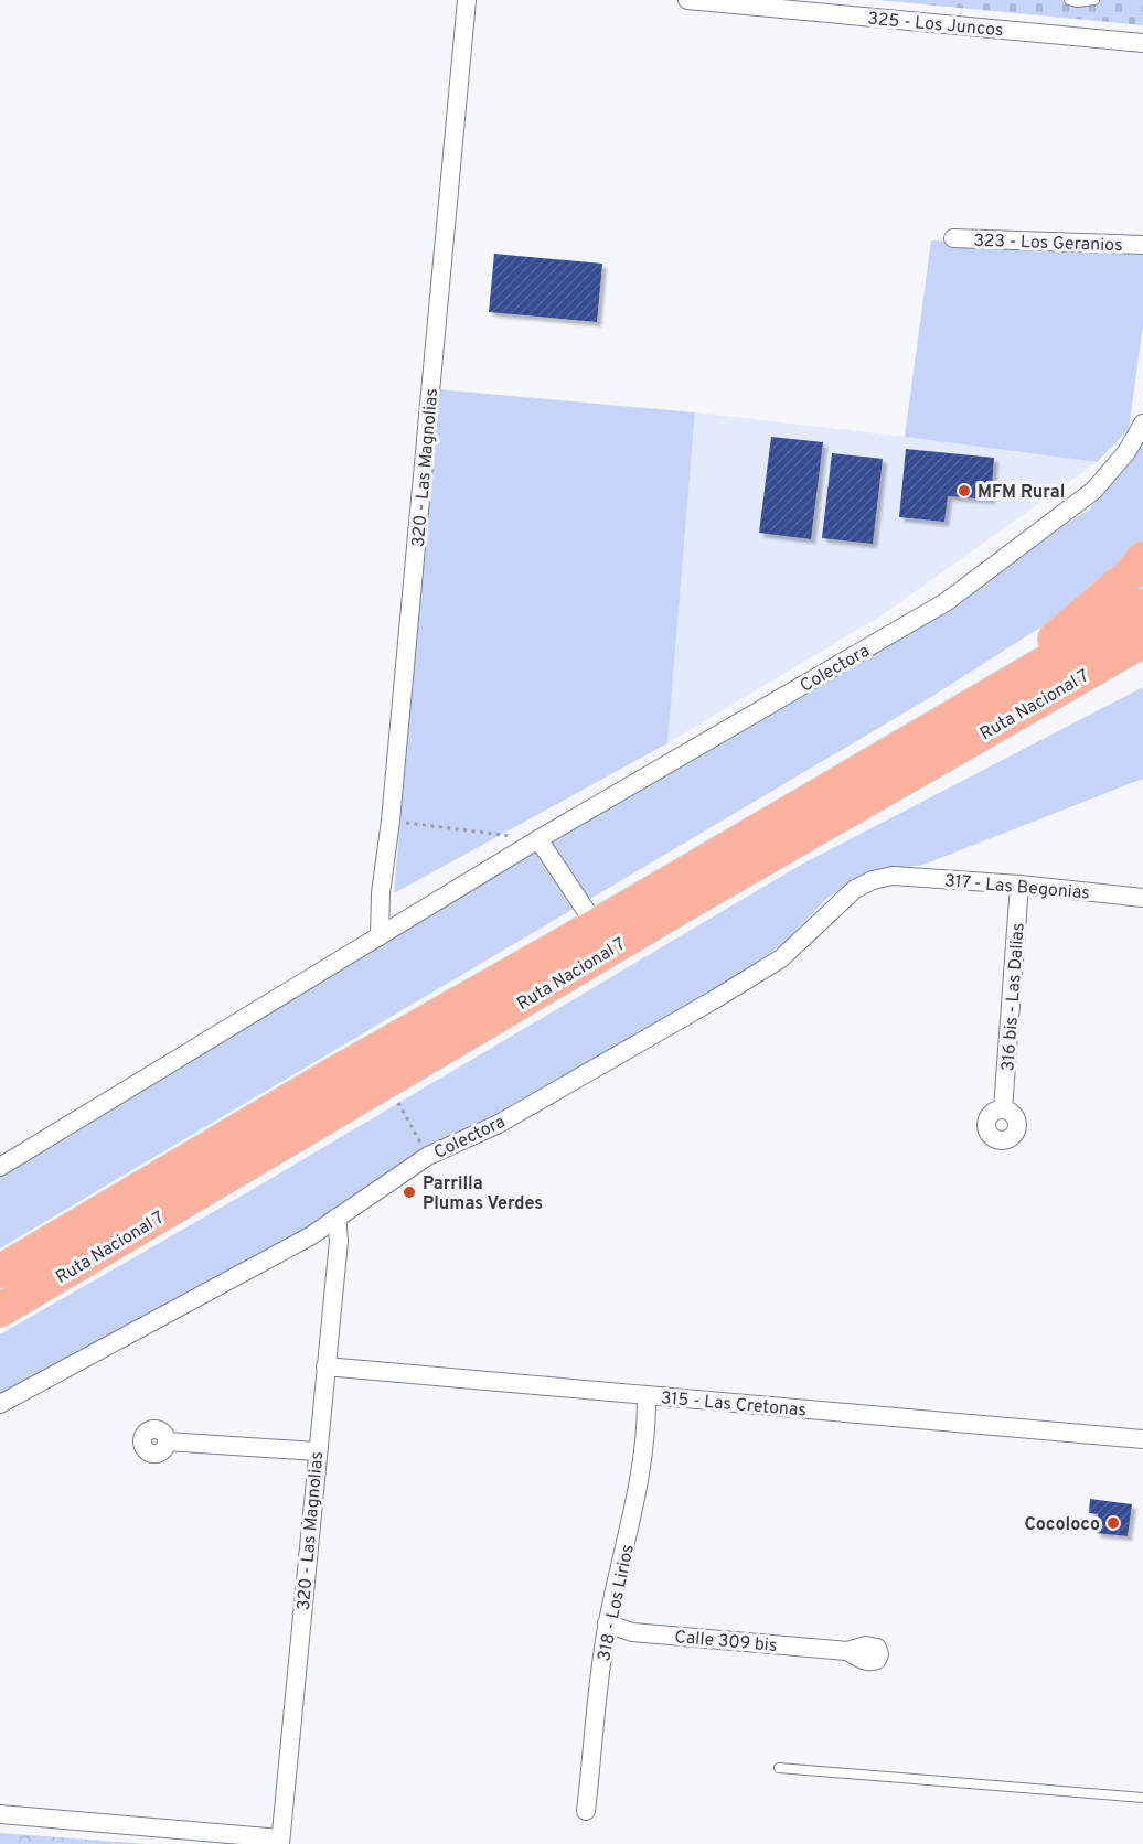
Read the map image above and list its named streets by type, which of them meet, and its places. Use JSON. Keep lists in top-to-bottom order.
{
  "streets": {
    "highway": ["Ruta Nacional 7"],
    "street": [
      "325 - Los Juncos",
      "323 - Los Geranios",
      "320 - Las Magnolias",
      "Colectora",
      "317 - Las Begonias",
      "316 bis - Las Dalias",
      "315 - Las Cretonas",
      "318 - Los Lirios",
      "Calle 309 bis"
    ]
  },
  "crossings": [
    ["320 - Las Magnolias", "Colectora"],
    ["320 - Las Magnolias", "315 - Las Cretonas"],
    ["Colectora", "317 - Las Begonias"],
    ["317 - Las Begonias", "316 bis - Las Dalias"],
    ["315 - Las Cretonas", "318 - Los Lirios"],
    ["318 - Los Lirios", "Calle 309 bis"]
  ],
  "places": ["MFM Rural", "Parrilla Plumas Verdes", "Cocoloco"]
}
